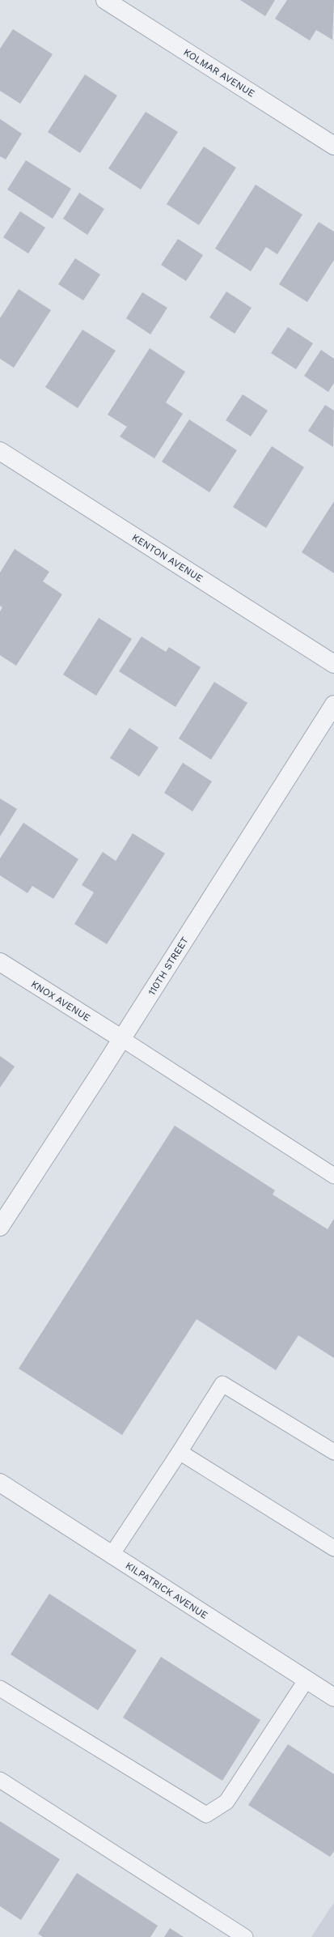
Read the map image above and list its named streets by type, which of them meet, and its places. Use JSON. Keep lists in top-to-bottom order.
{
  "streets": {
    "street": [
      "KOLMAR AVENUE",
      "KENTON AVENUE",
      "110TH STREET",
      "KNOX AVENUE",
      "KILPATRICK AVENUE"
    ]
  },
  "crossings": [
    ["110TH STREET", "KNOX AVENUE"]
  ]
}
